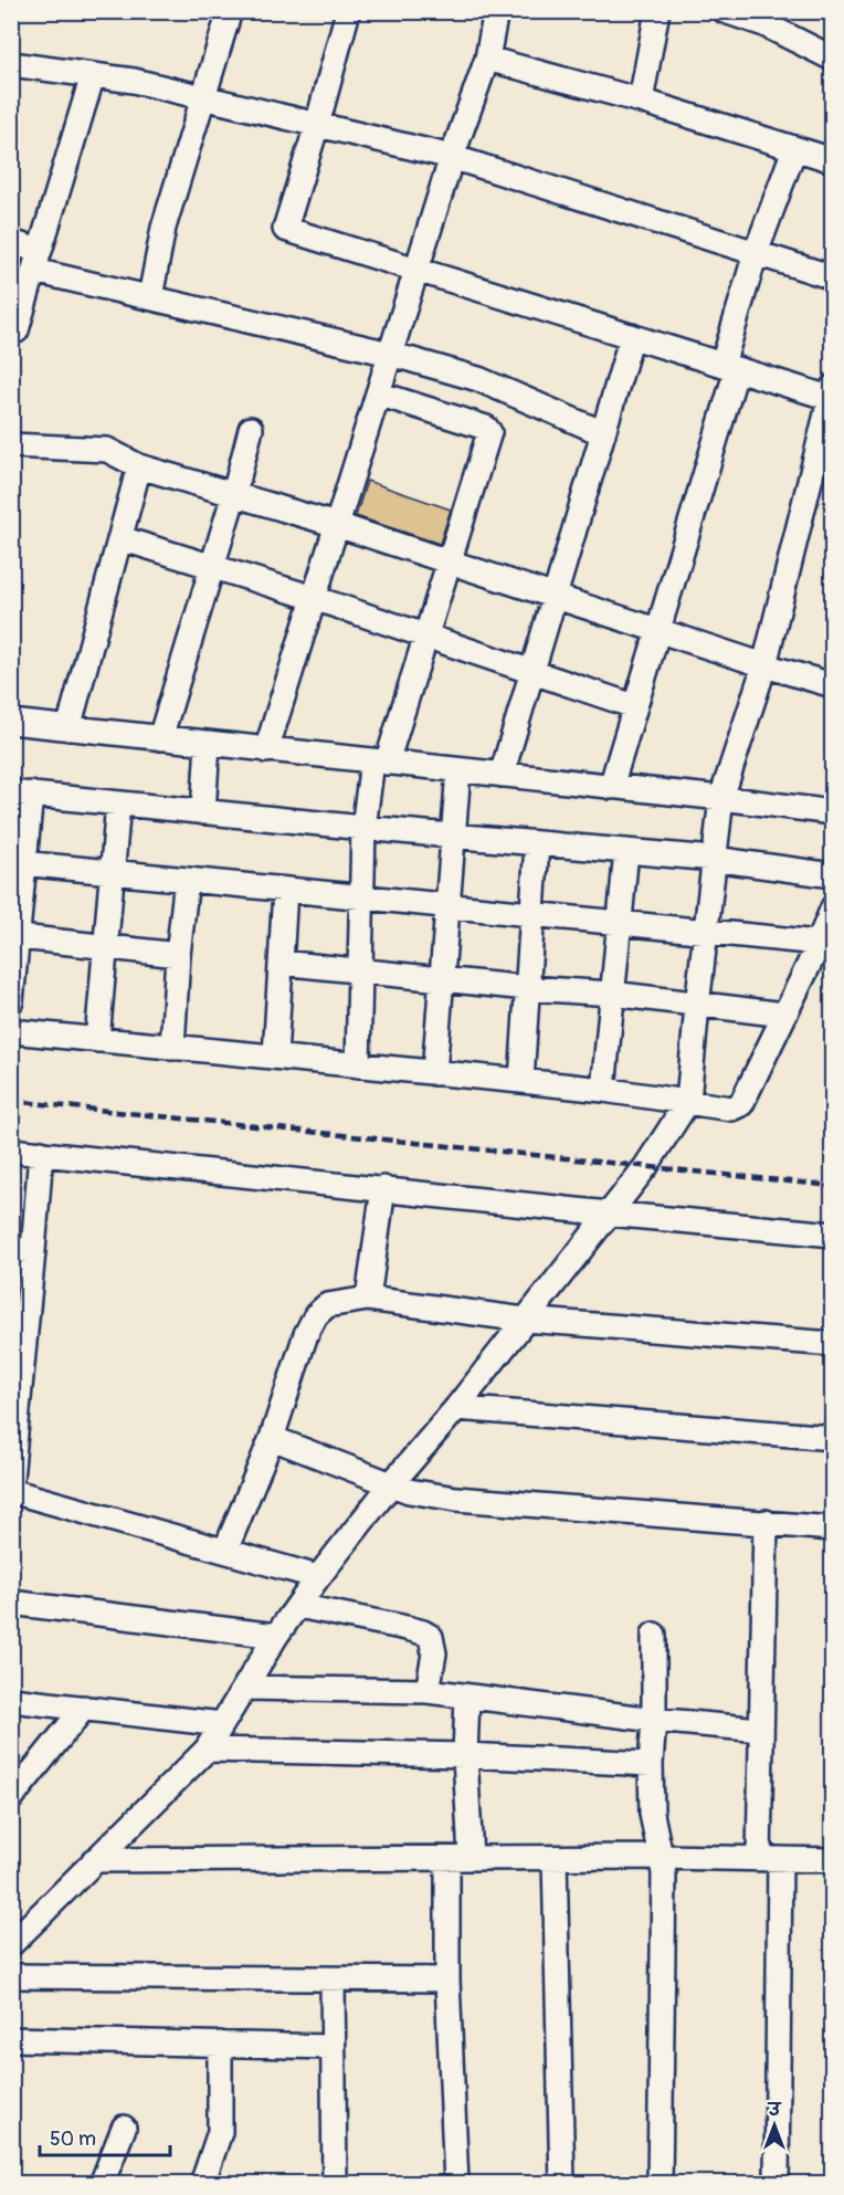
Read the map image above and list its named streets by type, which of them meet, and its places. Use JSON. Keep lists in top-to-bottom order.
{
  "scale_bar": "50 m",
  "north": "top"
}
